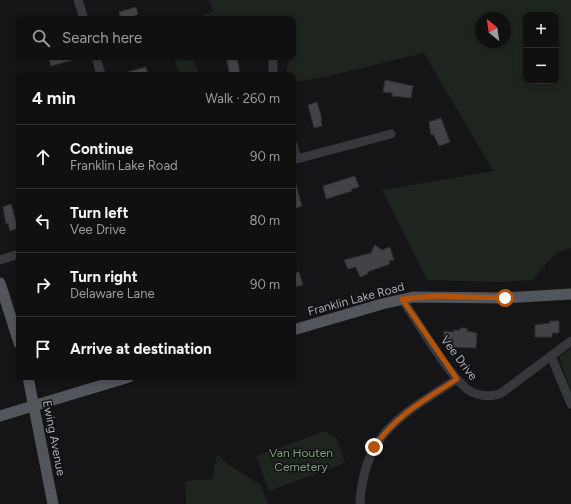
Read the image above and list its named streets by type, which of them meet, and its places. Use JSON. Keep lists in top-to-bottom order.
{
  "streets": {
    "main road": ["Franklin Lake Road", "Ewing Avenue"],
    "street": ["Vee Drive"]
  },
  "crossings": [
    ["Franklin Lake Road", "Vee Drive"]
  ],
  "parks": ["Van Houten Cemetery"],
  "north": "top left",
  "page": {
    "map_buttons": ["+", "−"],
    "search": "Search here",
    "heading": ["4 min", "Walk · 260 m"],
    "list": [
      ["Continue", "Franklin Lake Road", "90 m"],
      ["Turn left", "Vee Drive", "80 m"],
      ["Turn right", "Delaware Lane", "90 m"],
      "Arrive at destination"
    ]
  }
}
